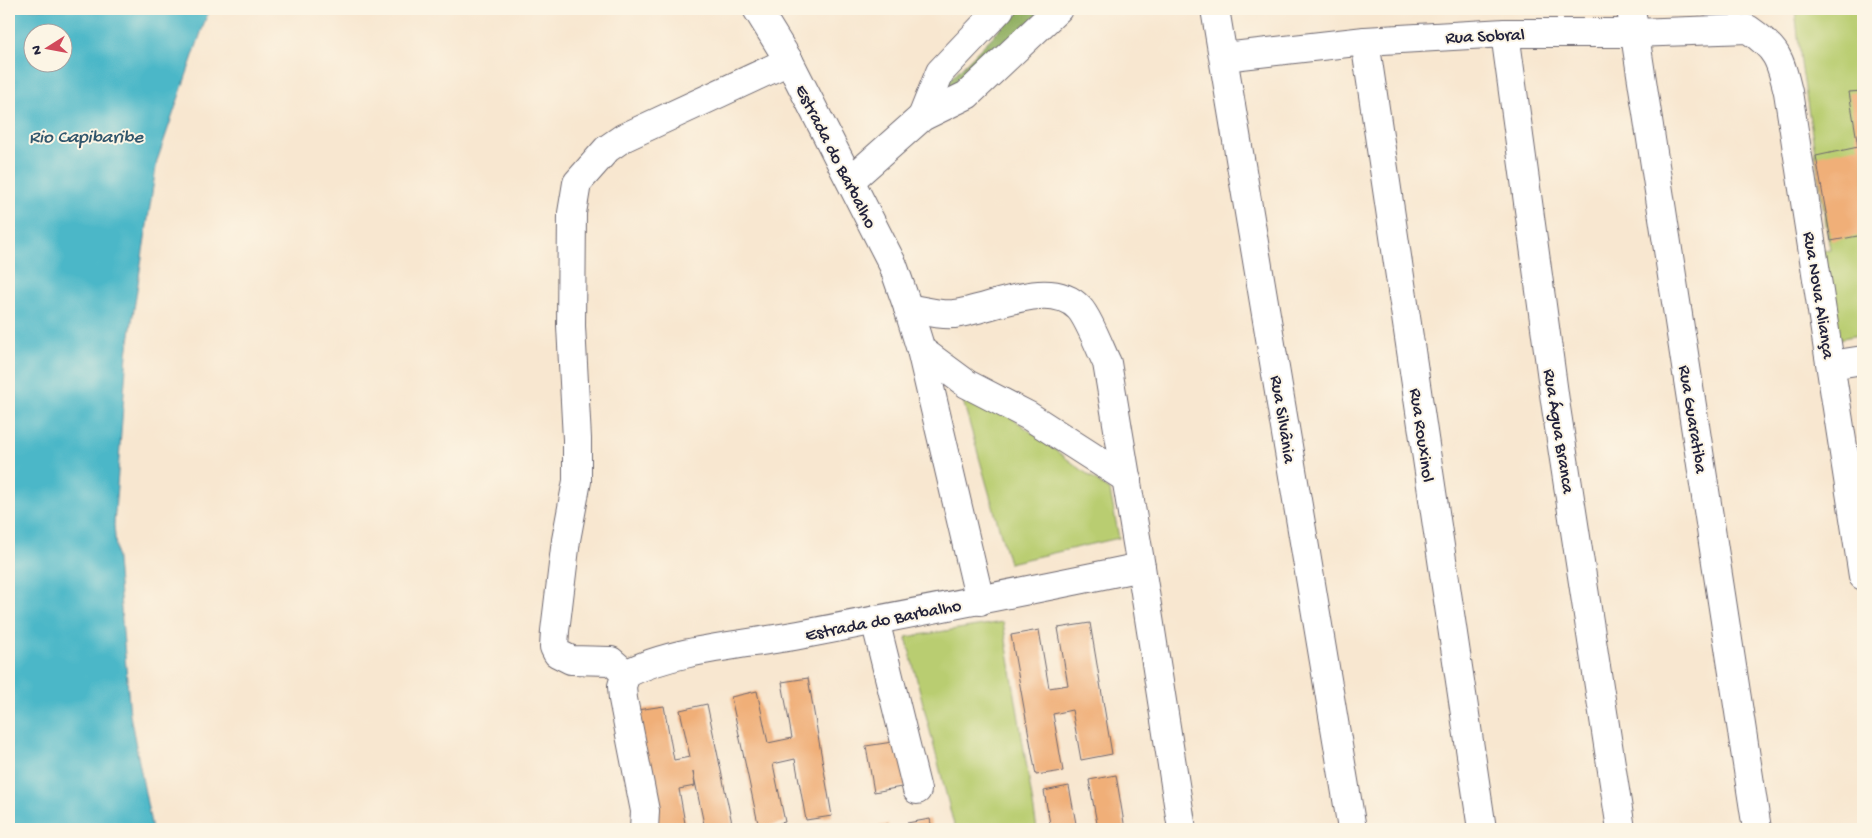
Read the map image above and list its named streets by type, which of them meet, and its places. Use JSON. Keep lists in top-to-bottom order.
{
  "streets": {
    "street": [
      "Rua Sobral",
      "Estrada do Barbalho",
      "Rua Nova Aliança",
      "Rua Silvânia",
      "Rua Guaratiba",
      "Rua Água Branca",
      "Rua Rouxinol"
    ]
  },
  "crossings": [
    ["Rua Sobral", "Rua Nova Aliança"],
    ["Rua Sobral", "Rua Silvânia"],
    ["Rua Sobral", "Rua Guaratiba"],
    ["Rua Sobral", "Rua Água Branca"],
    ["Rua Sobral", "Rua Rouxinol"]
  ],
  "water": ["Rio Capibaribe"],
  "north": "left"
}
